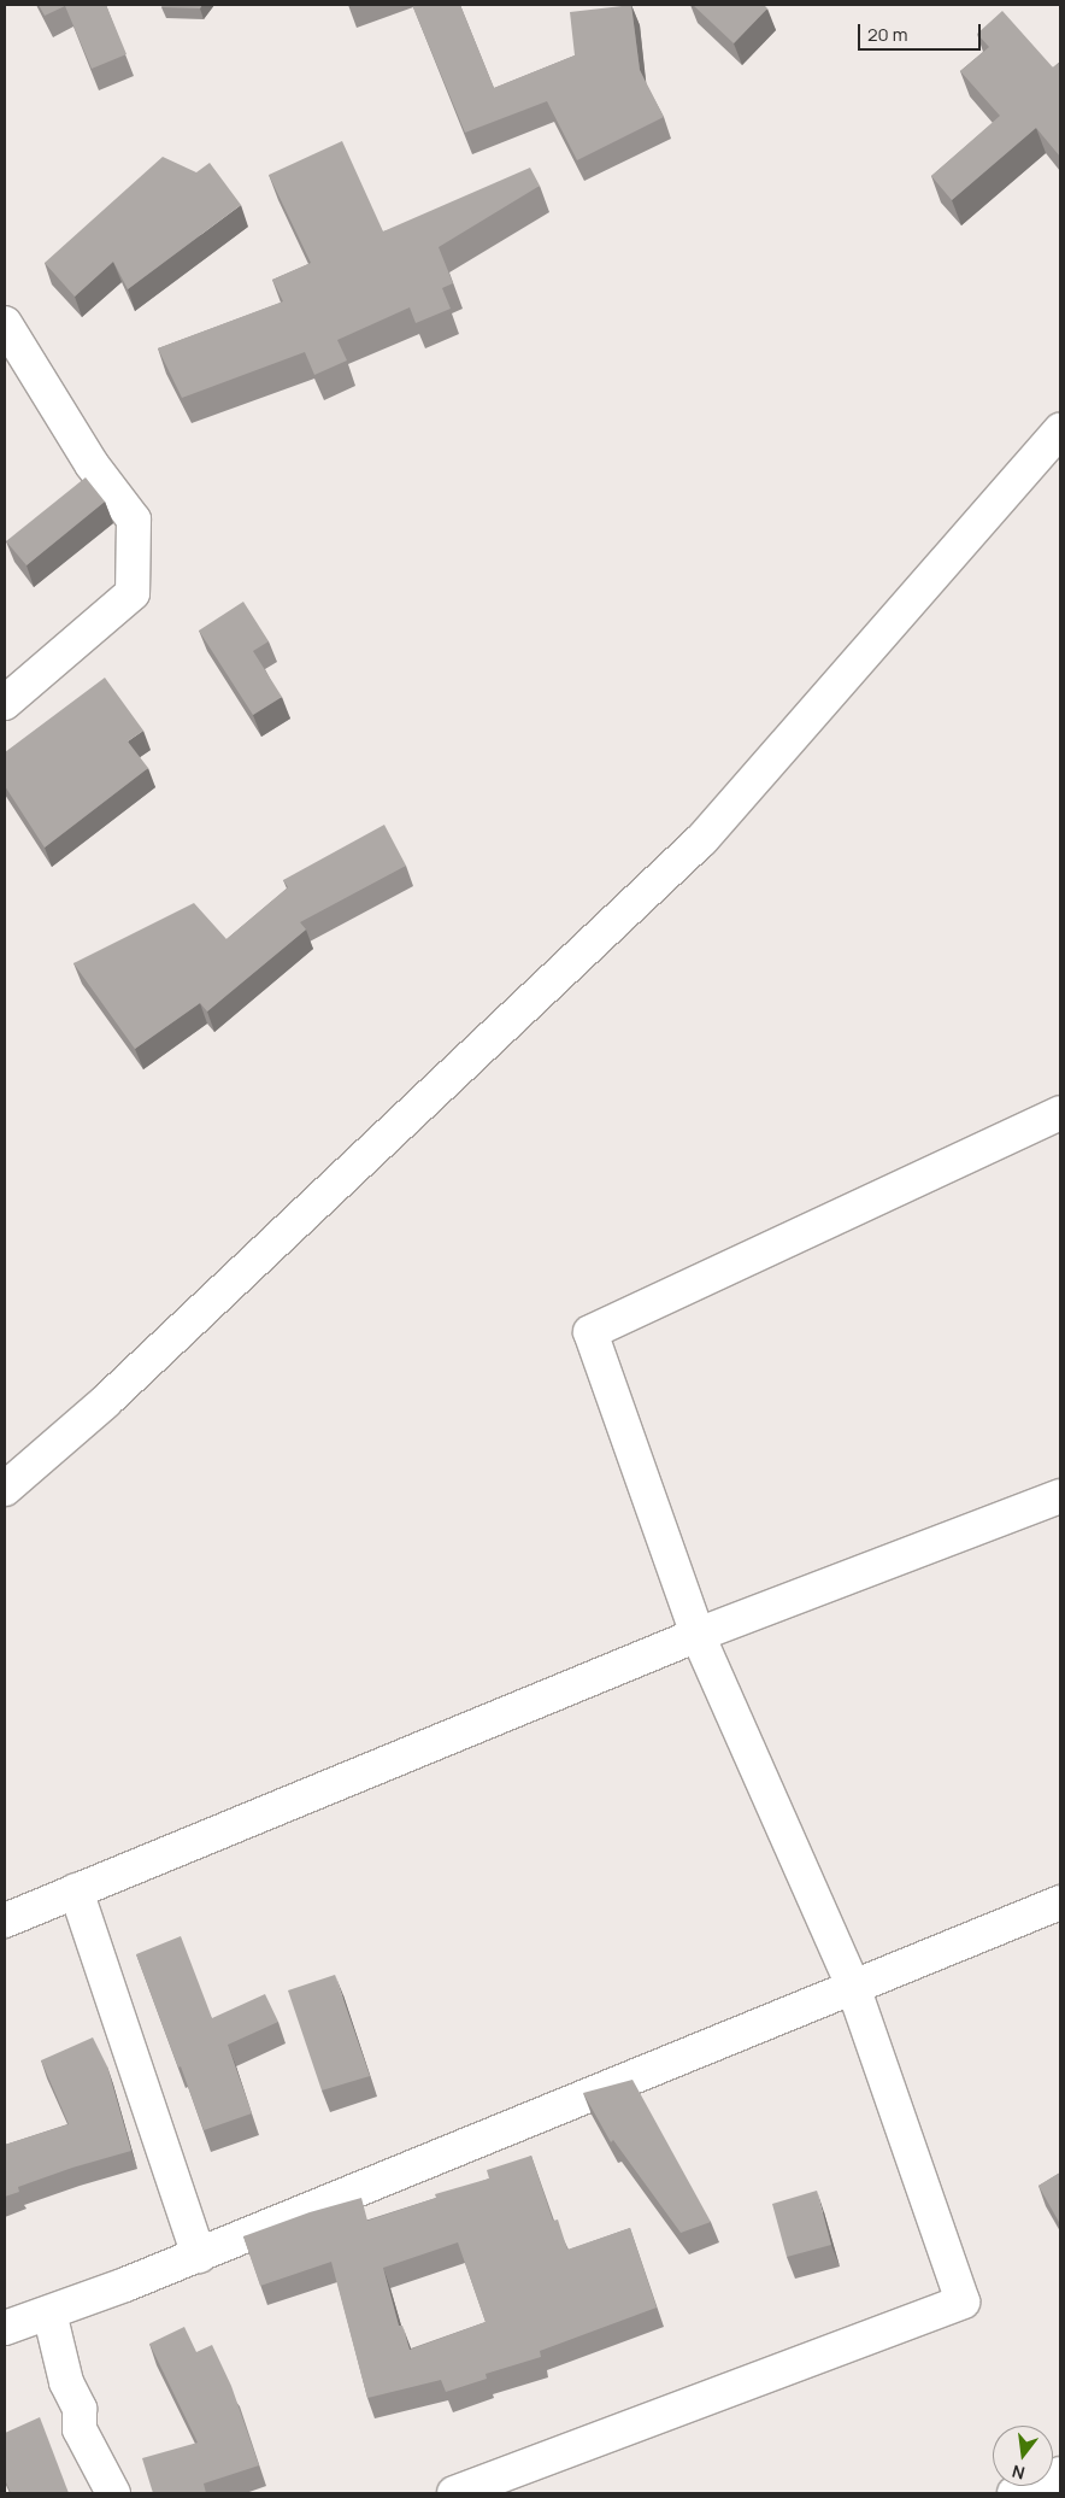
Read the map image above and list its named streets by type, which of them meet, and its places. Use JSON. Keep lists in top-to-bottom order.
{
  "scale_bar": "20 m",
  "north": "bottom"
}
